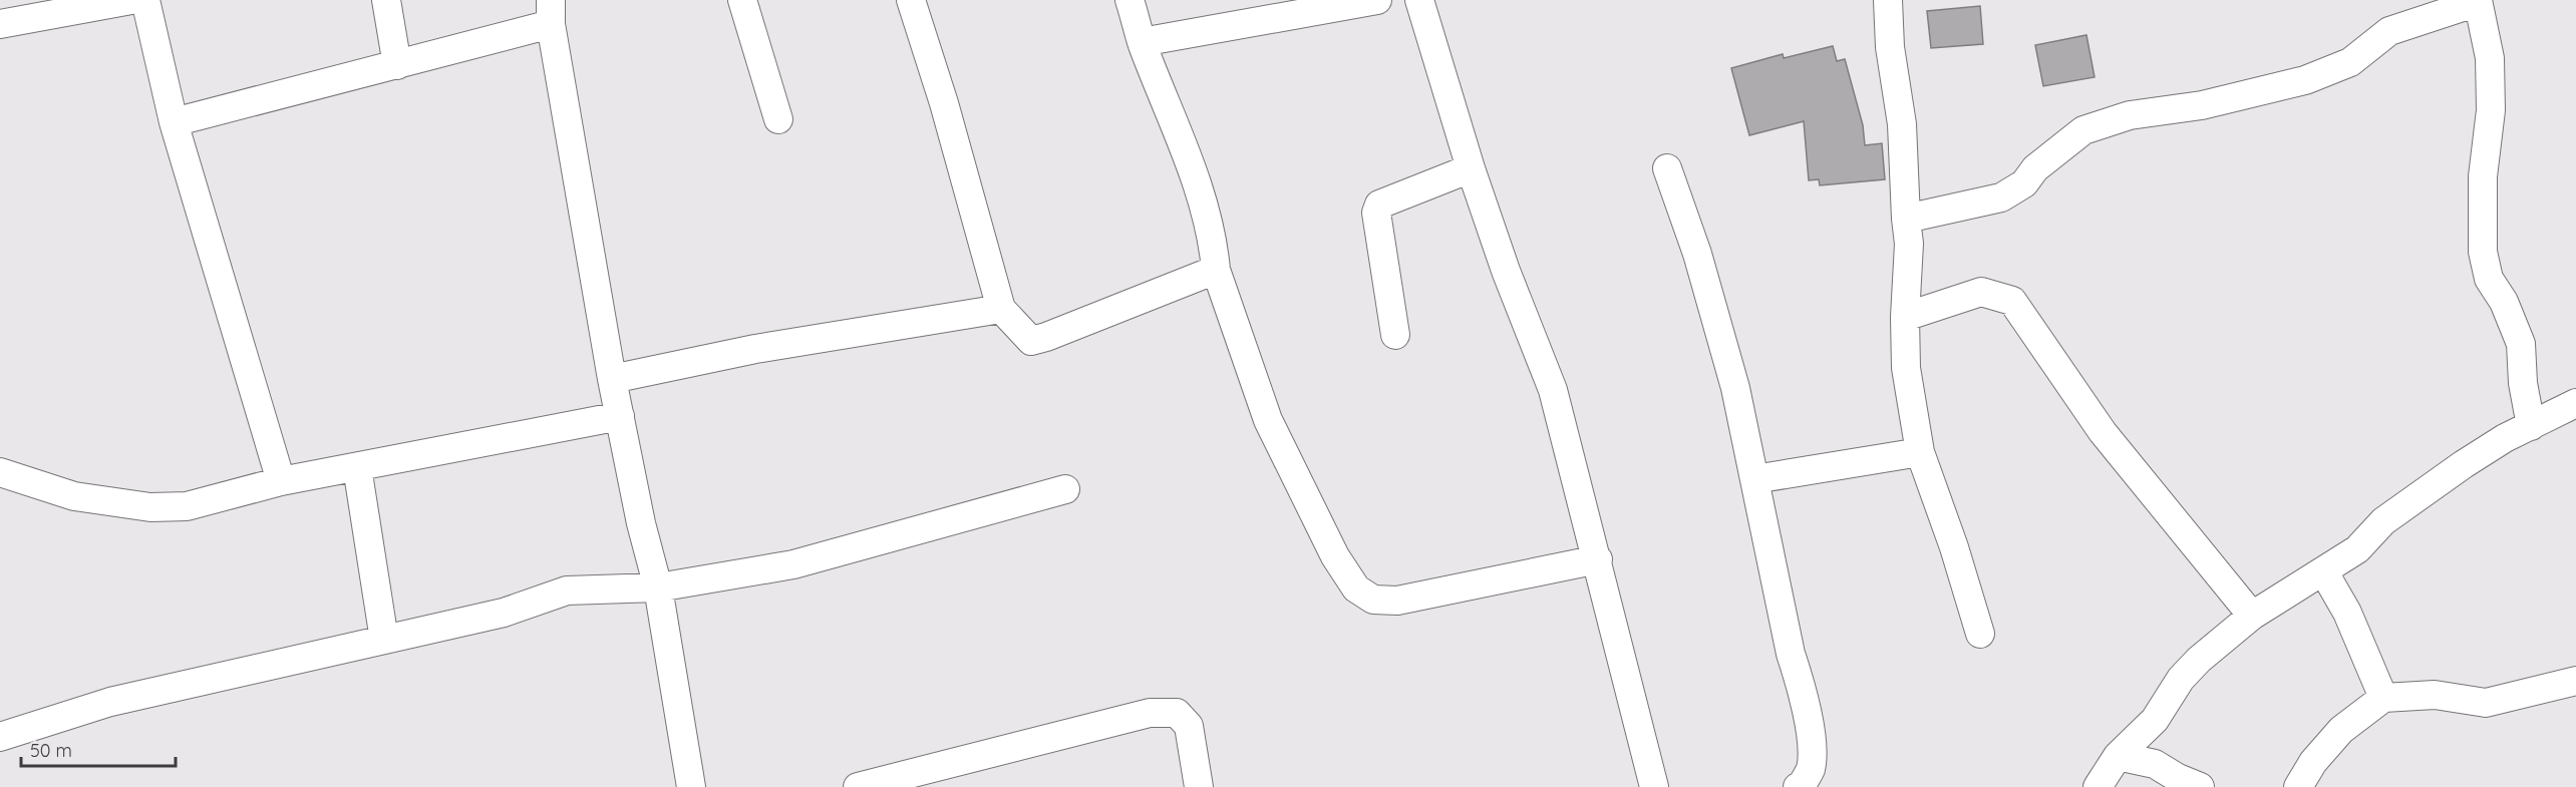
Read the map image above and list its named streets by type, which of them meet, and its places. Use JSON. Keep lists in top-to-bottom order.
{
  "scale_bar": "50 m"
}
